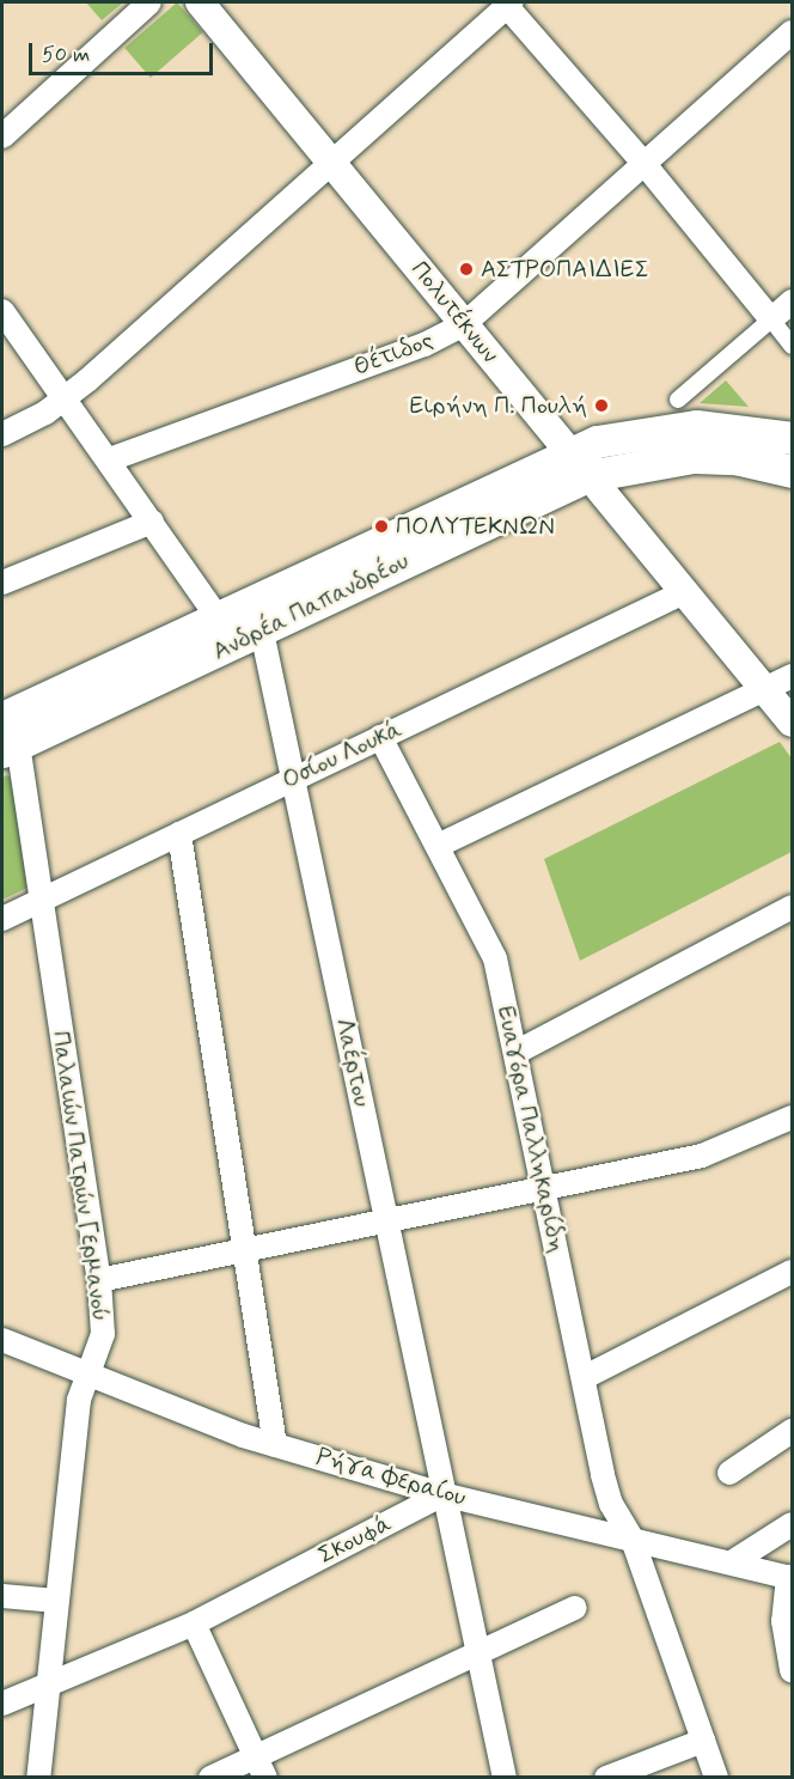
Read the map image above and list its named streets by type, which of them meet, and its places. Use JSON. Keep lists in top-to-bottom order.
{
  "streets": {
    "main road": ["Ανδρέα Παπανδρέου"],
    "street": [
      "Πολυτέκνων",
      "Θέτιδος",
      "Οσίου Λουκά",
      "Λαέρτου",
      "Ευαγόρα Παλληκαρίδη",
      "Παλαιών Πατρών Γερμανού",
      "Ρήγα Φεραίου",
      "Σκουφά"
    ]
  },
  "crossings": [
    ["Πολυτέκνων", "Θέτιδος"],
    ["Πολυτέκνων", "Ανδρέα Παπανδρέου"],
    ["Πολυτέκνων", "Οσίου Λουκά"],
    ["Ανδρέα Παπανδρέου", "Λαέρτου"],
    ["Ανδρέα Παπανδρέου", "Παλαιών Πατρών Γερμανού"],
    ["Οσίου Λουκά", "Λαέρτου"],
    ["Οσίου Λουκά", "Ευαγόρα Παλληκαρίδη"],
    ["Οσίου Λουκά", "Παλαιών Πατρών Γερμανού"],
    ["Λαέρτου", "Ρήγα Φεραίου"],
    ["Λαέρτου", "Σκουφά"],
    ["Ευαγόρα Παλληκαρίδη", "Ρήγα Φεραίου"],
    ["Παλαιών Πατρών Γερμανού", "Ρήγα Φεραίου"],
    ["Παλαιών Πατρών Γερμανού", "Σκουφά"],
    ["Ρήγα Φεραίου", "Σκουφά"]
  ],
  "places": ["ΑΣΤΡΟΠΑΙΔΙΕΣ", "Ειρήνη Π. Πουλή", "ΠΟΛΥΤΕΚΝΩΝ"],
  "scale_bar": "50 m"
}
